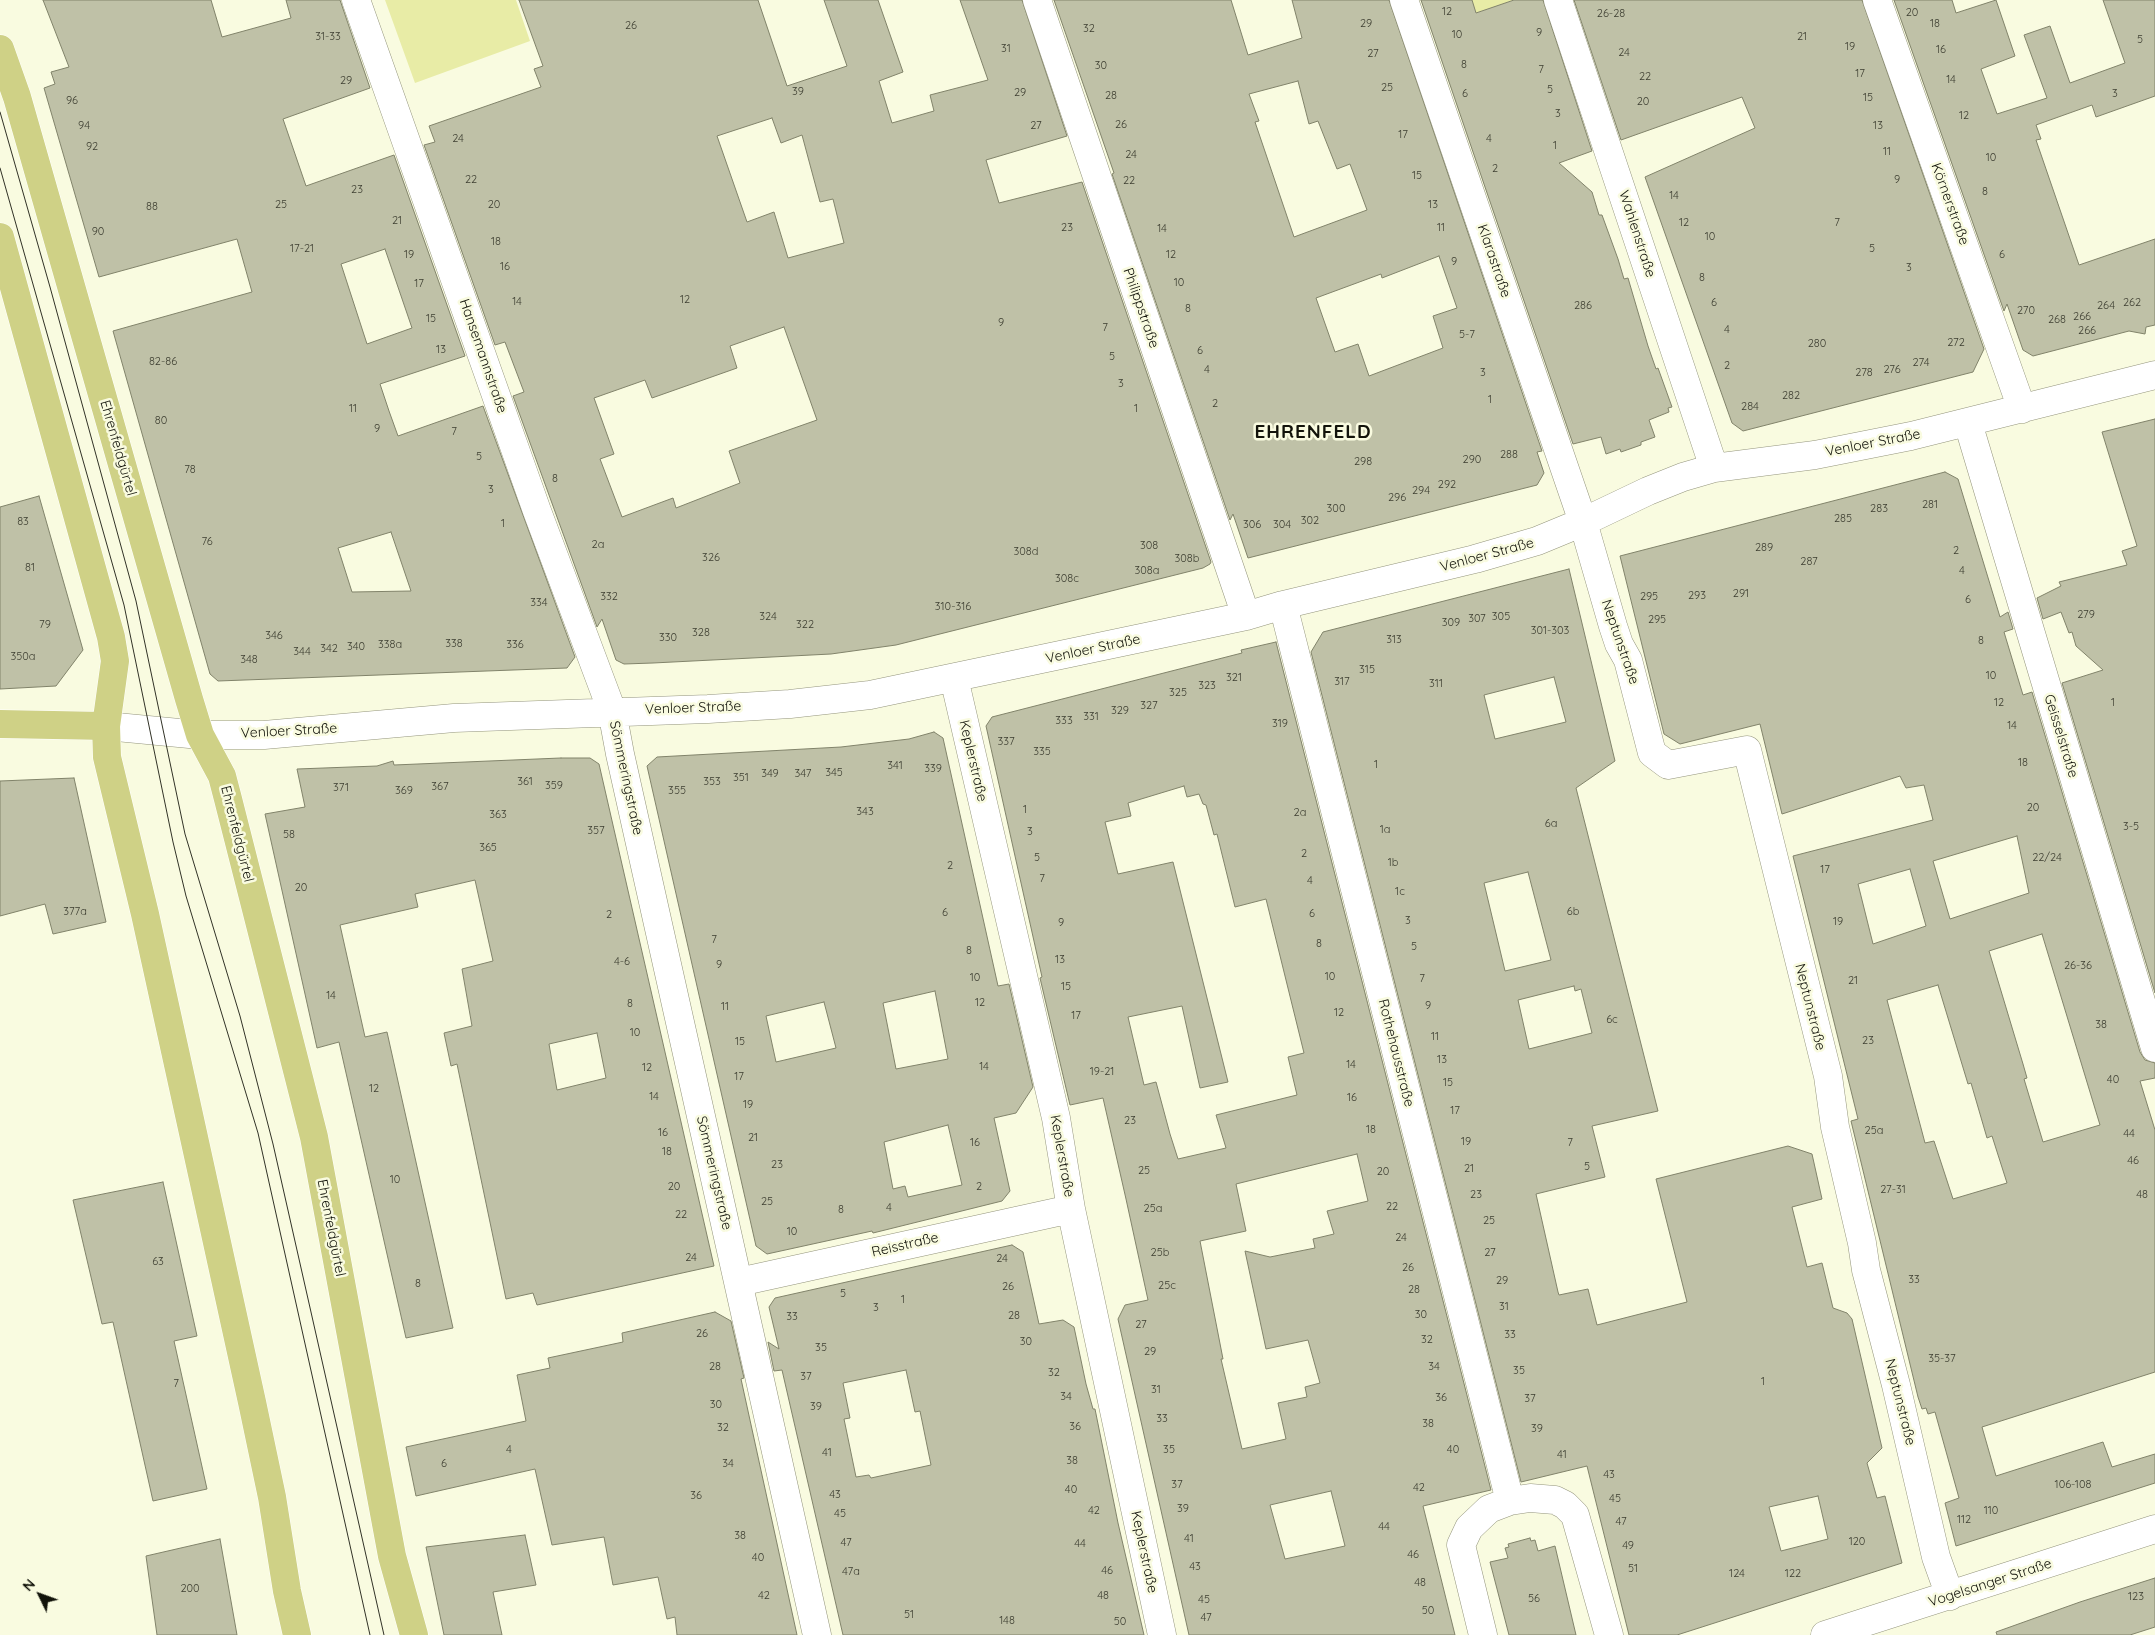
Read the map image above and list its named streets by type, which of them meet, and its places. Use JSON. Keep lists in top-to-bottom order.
{
  "streets": {
    "main road": ["Venloer Straße", "Ehrenfeldgürtel"],
    "street": [
      "Körnerstraße",
      "Wahlenstraße",
      "Klarastraße",
      "Philippstraße",
      "Hansemannstraße",
      "Neptunstraße",
      "Geisselstraße",
      "Keplerstraße",
      "Sömmeringstraße",
      "Rothehausstraße",
      "Reisstraße",
      "Vogelsanger Straße"
    ]
  },
  "crossings": [
    ["Körnerstraße", "Venloer Straße"],
    ["Wahlenstraße", "Venloer Straße"],
    ["Klarastraße", "Venloer Straße"],
    ["Klarastraße", "Neptunstraße"],
    ["Philippstraße", "Venloer Straße"],
    ["Hansemannstraße", "Venloer Straße"],
    ["Hansemannstraße", "Sömmeringstraße"],
    ["Venloer Straße", "Ehrenfeldgürtel"],
    ["Venloer Straße", "Neptunstraße"],
    ["Venloer Straße", "Geisselstraße"],
    ["Venloer Straße", "Keplerstraße"],
    ["Venloer Straße", "Sömmeringstraße"],
    ["Venloer Straße", "Rothehausstraße"],
    ["Neptunstraße", "Vogelsanger Straße"],
    ["Keplerstraße", "Reisstraße"],
    ["Sömmeringstraße", "Reisstraße"]
  ],
  "districts": ["EHRENFELD"],
  "house_numbers": [
    "12",
    "20",
    "26-28",
    "29",
    "18",
    "26",
    "32",
    "9",
    "10",
    "31-33",
    "21",
    "5",
    "19",
    "31",
    "16",
    "24",
    "27",
    "8",
    "30",
    "7",
    "17",
    "22",
    "14",
    "29",
    "25",
    "5",
    "39",
    "29",
    "6",
    "3",
    "28",
    "15",
    "96",
    "20",
    "3",
    "12",
    "26",
    "94",
    "27",
    "13",
    "17",
    "24",
    "4",
    "1",
    "92",
    "11",
    "24",
    "10",
    "2",
    "15",
    "22",
    "9",
    "22",
    "23",
    "8",
    "14",
    "25",
    "20",
    "13",
    "88",
    "21",
    "12",
    "7",
    "23",
    "11",
    "14",
    "90",
    "10",
    "18",
    "17-21",
    "5",
    "19",
    "12",
    "6",
    "9",
    "16",
    "3",
    "8",
    "10",
    "17",
    "12",
    "14",
    "6",
    "262",
    "286",
    "264",
    "8",
    "270",
    "266",
    "15",
    "268",
    "9",
    "7",
    "4",
    "266",
    "5-7",
    "272",
    "280",
    "13",
    "6",
    "5",
    "82-86",
    "274",
    "2",
    "4",
    "276",
    "3",
    "278",
    "3",
    "282",
    "1",
    "2",
    "284",
    "11",
    "1",
    "80",
    "9",
    "7",
    "288",
    "5",
    "290",
    "298",
    "78",
    "8",
    "292",
    "3",
    "294",
    "296",
    "281",
    "300",
    "283",
    "285",
    "302",
    "83",
    "1",
    "306",
    "304",
    "76",
    "2a",
    "308",
    "289",
    "2",
    "308d",
    "326",
    "308b",
    "287",
    "81",
    "308a",
    "4",
    "308c",
    "291",
    "293",
    "332",
    "295",
    "6",
    "334",
    "310-316",
    "279",
    "324",
    "305",
    "307",
    "295",
    "309",
    "79",
    "322",
    "301-303",
    "328",
    "346",
    "330",
    "313",
    "8",
    "338",
    "338a",
    "336",
    "340",
    "342",
    "344",
    "350a",
    "348",
    "315",
    "10",
    "321",
    "317",
    "311",
    "323",
    "325",
    "12",
    "1",
    "327",
    "329",
    "331",
    "333",
    "319",
    "14",
    "337",
    "335",
    "18",
    "1",
    "341",
    "339",
    "345",
    "349",
    "347",
    "351",
    "361",
    "353",
    "359",
    "367",
    "371",
    "369",
    "355",
    "20",
    "1",
    "343",
    "2a",
    "363",
    "6a",
    "3-5",
    "1a",
    "357",
    "3",
    "58",
    "365",
    "2",
    "5",
    "22/24",
    "1b",
    "2",
    "17",
    "7",
    "4",
    "20",
    "1c",
    "377a",
    "6b",
    "6",
    "6",
    "2",
    "3",
    "19",
    "9",
    "7",
    "8",
    "5",
    "8",
    "13",
    "4-6",
    "9",
    "26-36",
    "10",
    "10",
    "7",
    "21",
    "15",
    "14",
    "12",
    "8",
    "9",
    "11",
    "12",
    "17",
    "6c",
    "38",
    "10",
    "11",
    "23",
    "15",
    "13",
    "14",
    "14",
    "12",
    "19-21",
    "17",
    "40",
    "15",
    "12",
    "14",
    "16",
    "19",
    "17",
    "23",
    "18",
    "25a",
    "16",
    "44",
    "21",
    "19",
    "16",
    "7",
    "18",
    "46",
    "23",
    "5",
    "21",
    "25",
    "20",
    "10",
    "20",
    "2",
    "27-31",
    "23",
    "48",
    "25",
    "22",
    "4",
    "25a",
    "8",
    "22",
    "25",
    "10",
    "24",
    "25b",
    "27",
    "24",
    "24",
    "63",
    "26",
    "33",
    "29",
    "8",
    "25c",
    "26",
    "28",
    "5",
    "1",
    "31",
    "3",
    "30",
    "28",
    "33",
    "27",
    "26",
    "33",
    "32",
    "30",
    "35",
    "29",
    "35-37",
    "28",
    "34",
    "35",
    "32",
    "37",
    "1",
    "7",
    "31",
    "34",
    "36",
    "37",
    "30",
    "39",
    "33",
    "38",
    "36",
    "32",
    "39",
    "4",
    "35",
    "40",
    "41",
    "41",
    "38",
    "6",
    "34",
    "43",
    "37",
    "106-108",
    "42",
    "40",
    "43",
    "36",
    "45",
    "39",
    "42",
    "110",
    "45",
    "112",
    "47",
    "44",
    "38",
    "41",
    "120",
    "47",
    "44",
    "49",
    "46",
    "40",
    "43",
    "51",
    "46",
    "47a",
    "124",
    "122",
    "48",
    "200",
    "42",
    "48",
    "123",
    "56",
    "45",
    "50",
    "51",
    "47",
    "148",
    "50"
  ],
  "north": "top left"
}
